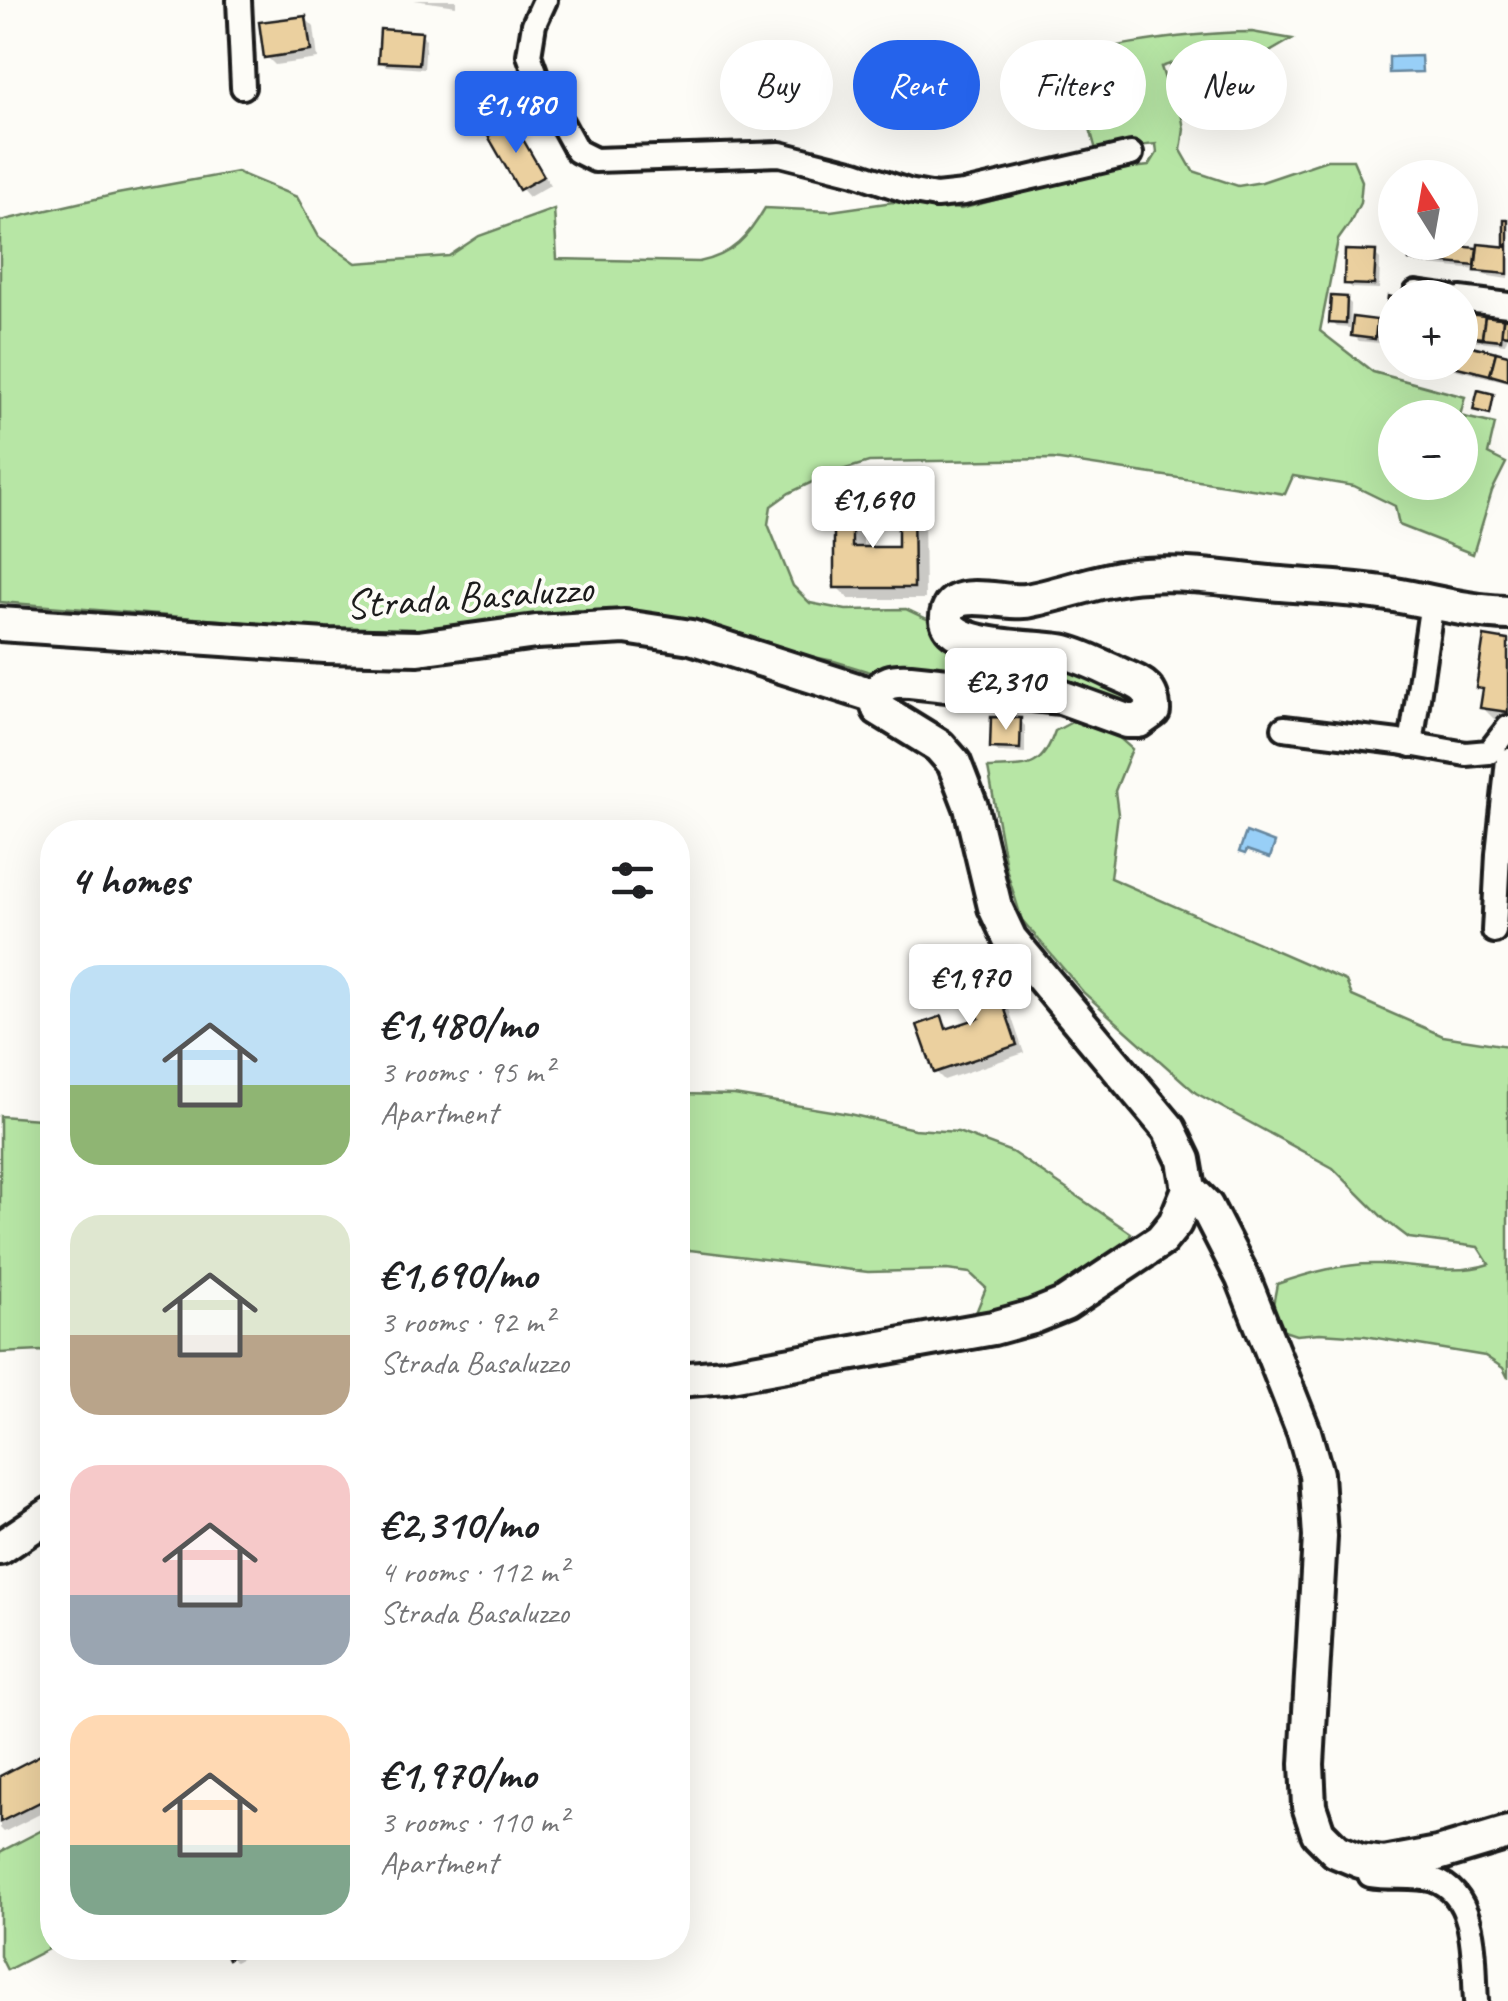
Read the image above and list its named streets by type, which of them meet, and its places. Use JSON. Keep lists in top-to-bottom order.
{
  "streets": {
    "main road": ["Strada Basaluzzo"]
  },
  "north": "top",
  "page": {
    "chip": [
      "Buy",
      "Rent",
      "Filters",
      "New"
    ],
    "price": [
      "€1,480",
      "€1,690",
      "€2,310",
      "€1,970"
    ],
    "map_buttons": ["+", "−"],
    "heading": "4 homes",
    "list": [
      {
        "name": "€1,480/mo",
        "note": "3 rooms · 95 m² · Apartment"
      },
      {
        "name": "€1,690/mo",
        "note": "3 rooms · 92 m² · Strada Basaluzzo"
      },
      {
        "name": "€2,310/mo",
        "note": "4 rooms · 112 m² · Strada Basaluzzo"
      },
      {
        "name": "€1,970/mo",
        "note": "3 rooms · 110 m² · Apartment"
      }
    ]
  }
}
